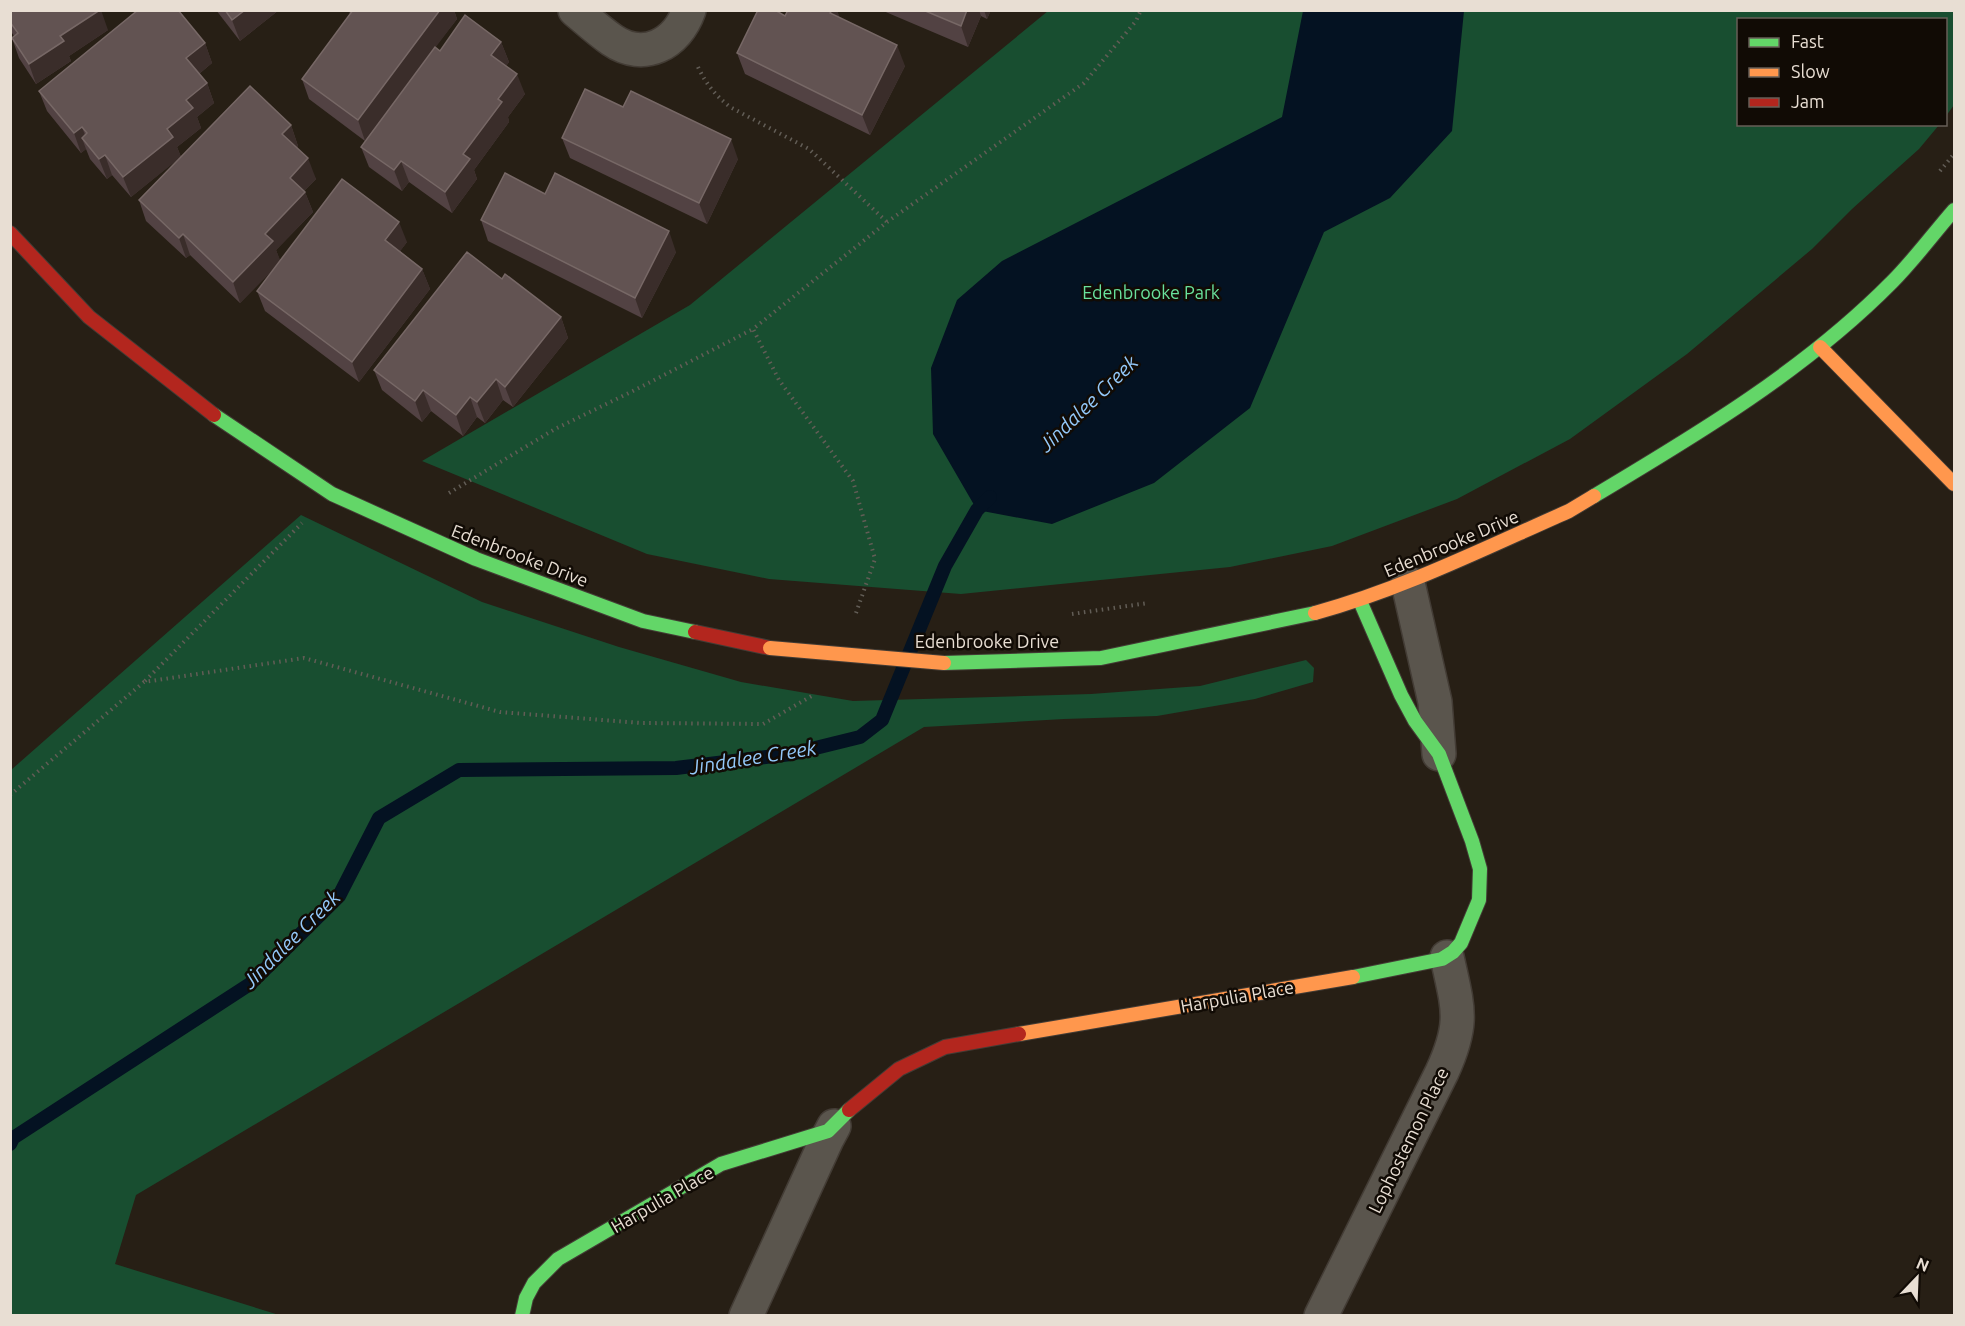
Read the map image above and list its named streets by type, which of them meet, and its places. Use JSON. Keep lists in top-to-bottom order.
{
  "streets": {
    "street": ["Edenbrooke Drive", "Harpulia Place", "Lophostemon Place"]
  },
  "crossings": [
    ["Harpulia Place", "Lophostemon Place"]
  ],
  "water": ["Jindalee Creek"],
  "parks": ["Edenbrooke Park"],
  "legend": ["Fast", "Slow", "Jam"],
  "north": "top right"
}
